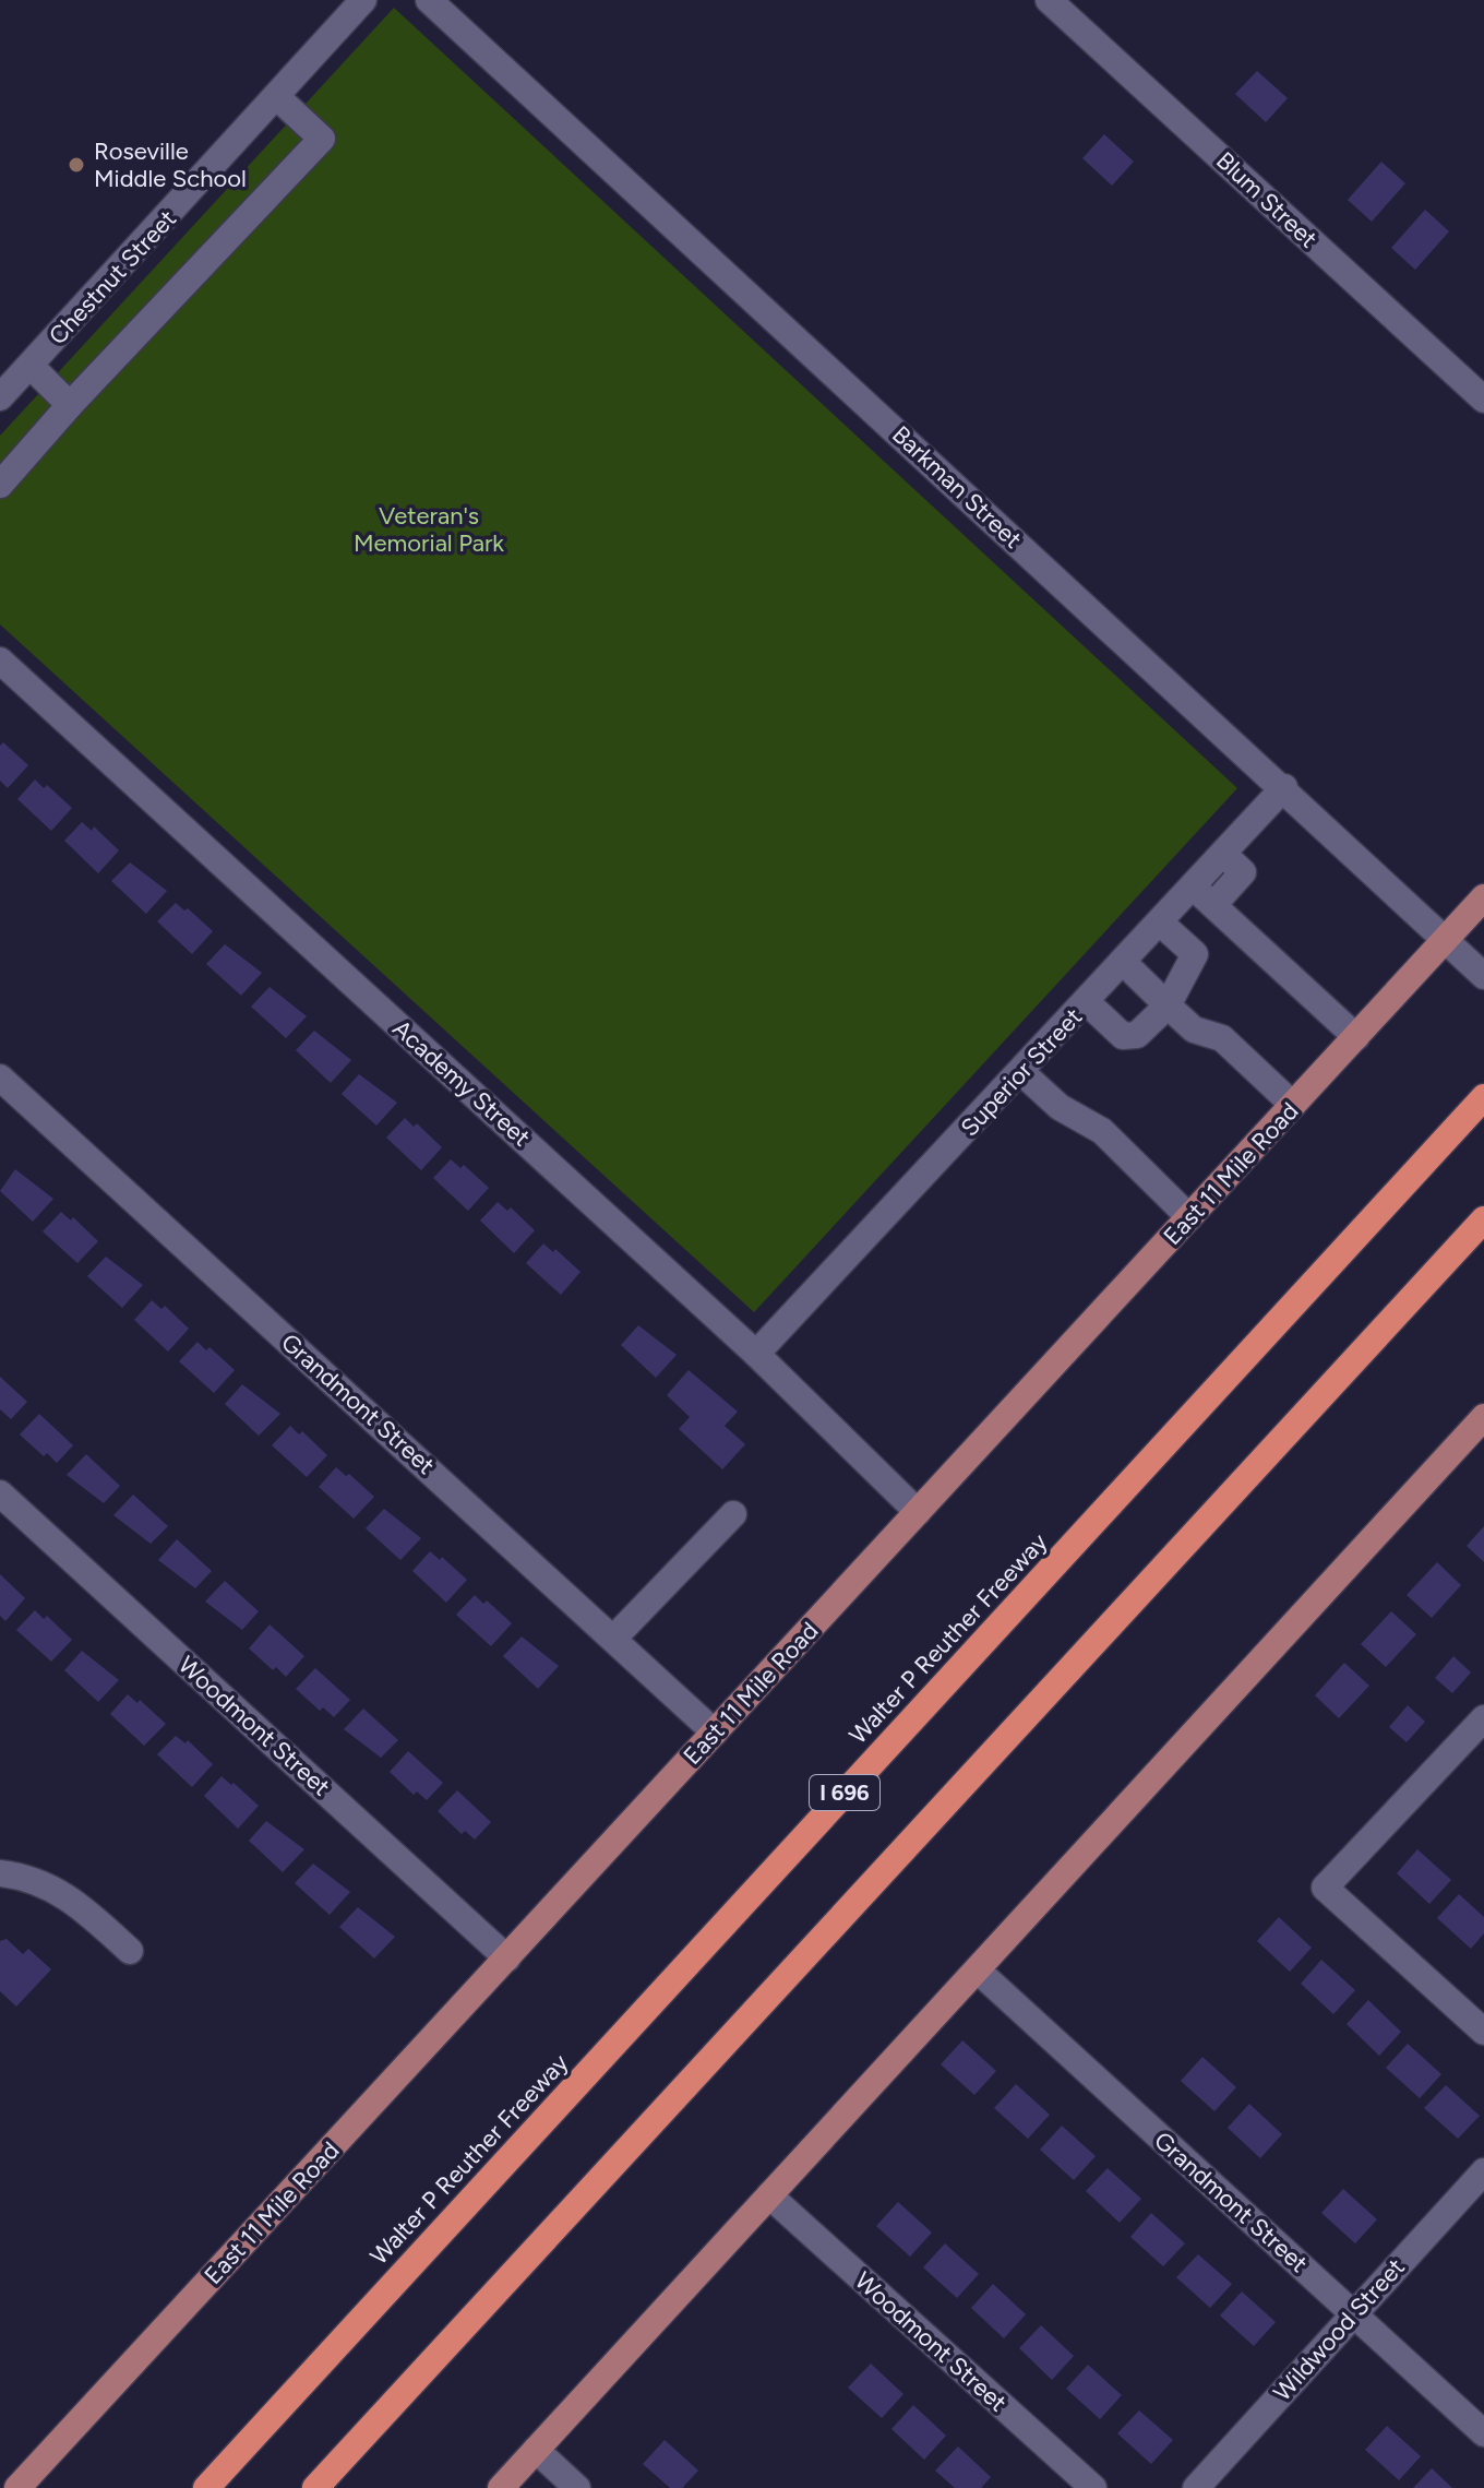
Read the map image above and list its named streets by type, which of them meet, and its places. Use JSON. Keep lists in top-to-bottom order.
{
  "streets": {
    "highway": ["Walter P Reuther Freeway", "I 696"],
    "main road": ["East 11 Mile Road"],
    "street": [
      "Blum Street",
      "Chestnut Street",
      "Barkman Street",
      "Superior Street",
      "Academy Street",
      "Grandmont Street",
      "Woodmont Street",
      "Wildwood Street"
    ]
  },
  "crossings": [
    ["Barkman Street", "Superior Street"],
    ["Barkman Street", "East 11 Mile Road"],
    ["Superior Street", "Academy Street"],
    ["Academy Street", "East 11 Mile Road"],
    ["East 11 Mile Road", "Grandmont Street"],
    ["East 11 Mile Road", "Woodmont Street"],
    ["Grandmont Street", "Wildwood Street"]
  ],
  "parks": ["Veteran's Memorial Park"],
  "places": ["Roseville Middle School"]
}
